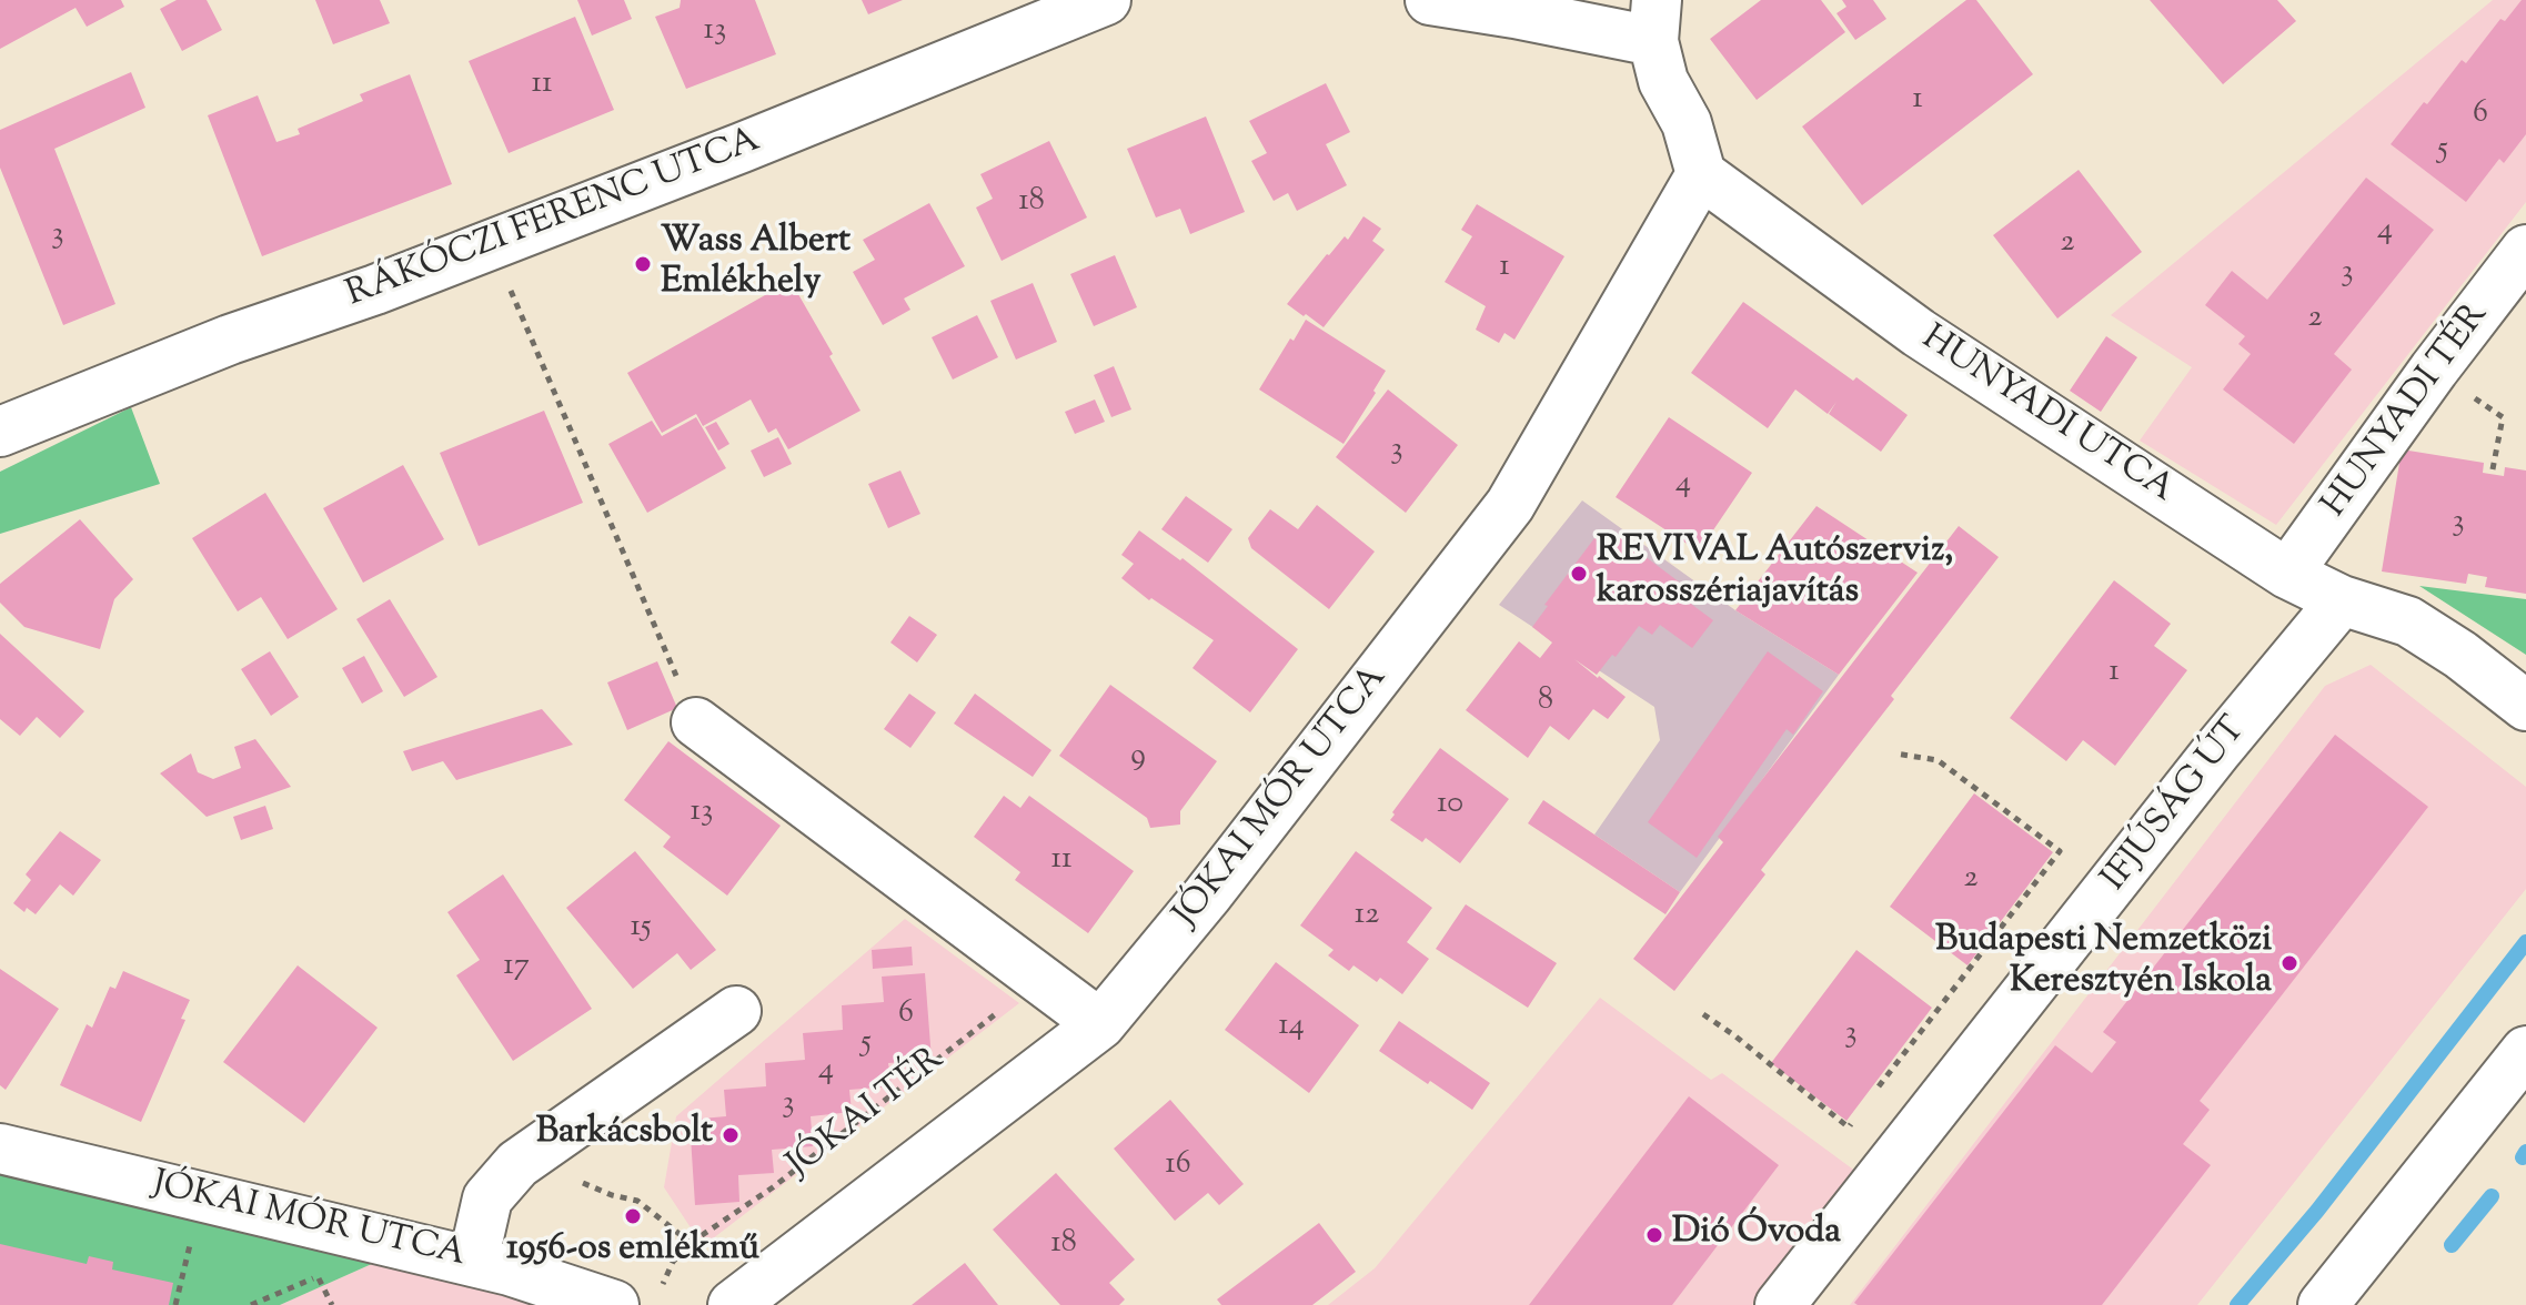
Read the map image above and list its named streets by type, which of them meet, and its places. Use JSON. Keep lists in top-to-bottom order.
{
  "streets": {
    "street": [
      "RÁKÓCZI FERENC UTCA",
      "HUNYADI TÉR",
      "HUNYADI UTCA",
      "JÓKAI MÓR UTCA",
      "IFJÚSÁG ÚT"
    ],
    "path": ["JÓKAI TÉR"]
  },
  "crossings": [
    ["HUNYADI TÉR", "HUNYADI UTCA"],
    ["HUNYADI UTCA", "JÓKAI MÓR UTCA"],
    ["HUNYADI UTCA", "IFJÚSÁG ÚT"]
  ],
  "places": [
    "Wass Albert Emlékhely",
    "REVIVAL Autószerviz, karosszériajavítás",
    "Budapesti Nemzetközi Keresztyén Iskola",
    "Barkácsbolt",
    "1956-os emlékmű",
    "Dió Óvoda"
  ],
  "house_numbers": [
    "13",
    "11",
    "1",
    "6",
    "5",
    "18",
    "4",
    "3",
    "2",
    "1",
    "3",
    "2",
    "3",
    "4",
    "3",
    "1",
    "8",
    "9",
    "10",
    "13",
    "11",
    "2",
    "12",
    "15",
    "17",
    "6",
    "14",
    "3",
    "5",
    "4",
    "3",
    "16",
    "18"
  ]
}
